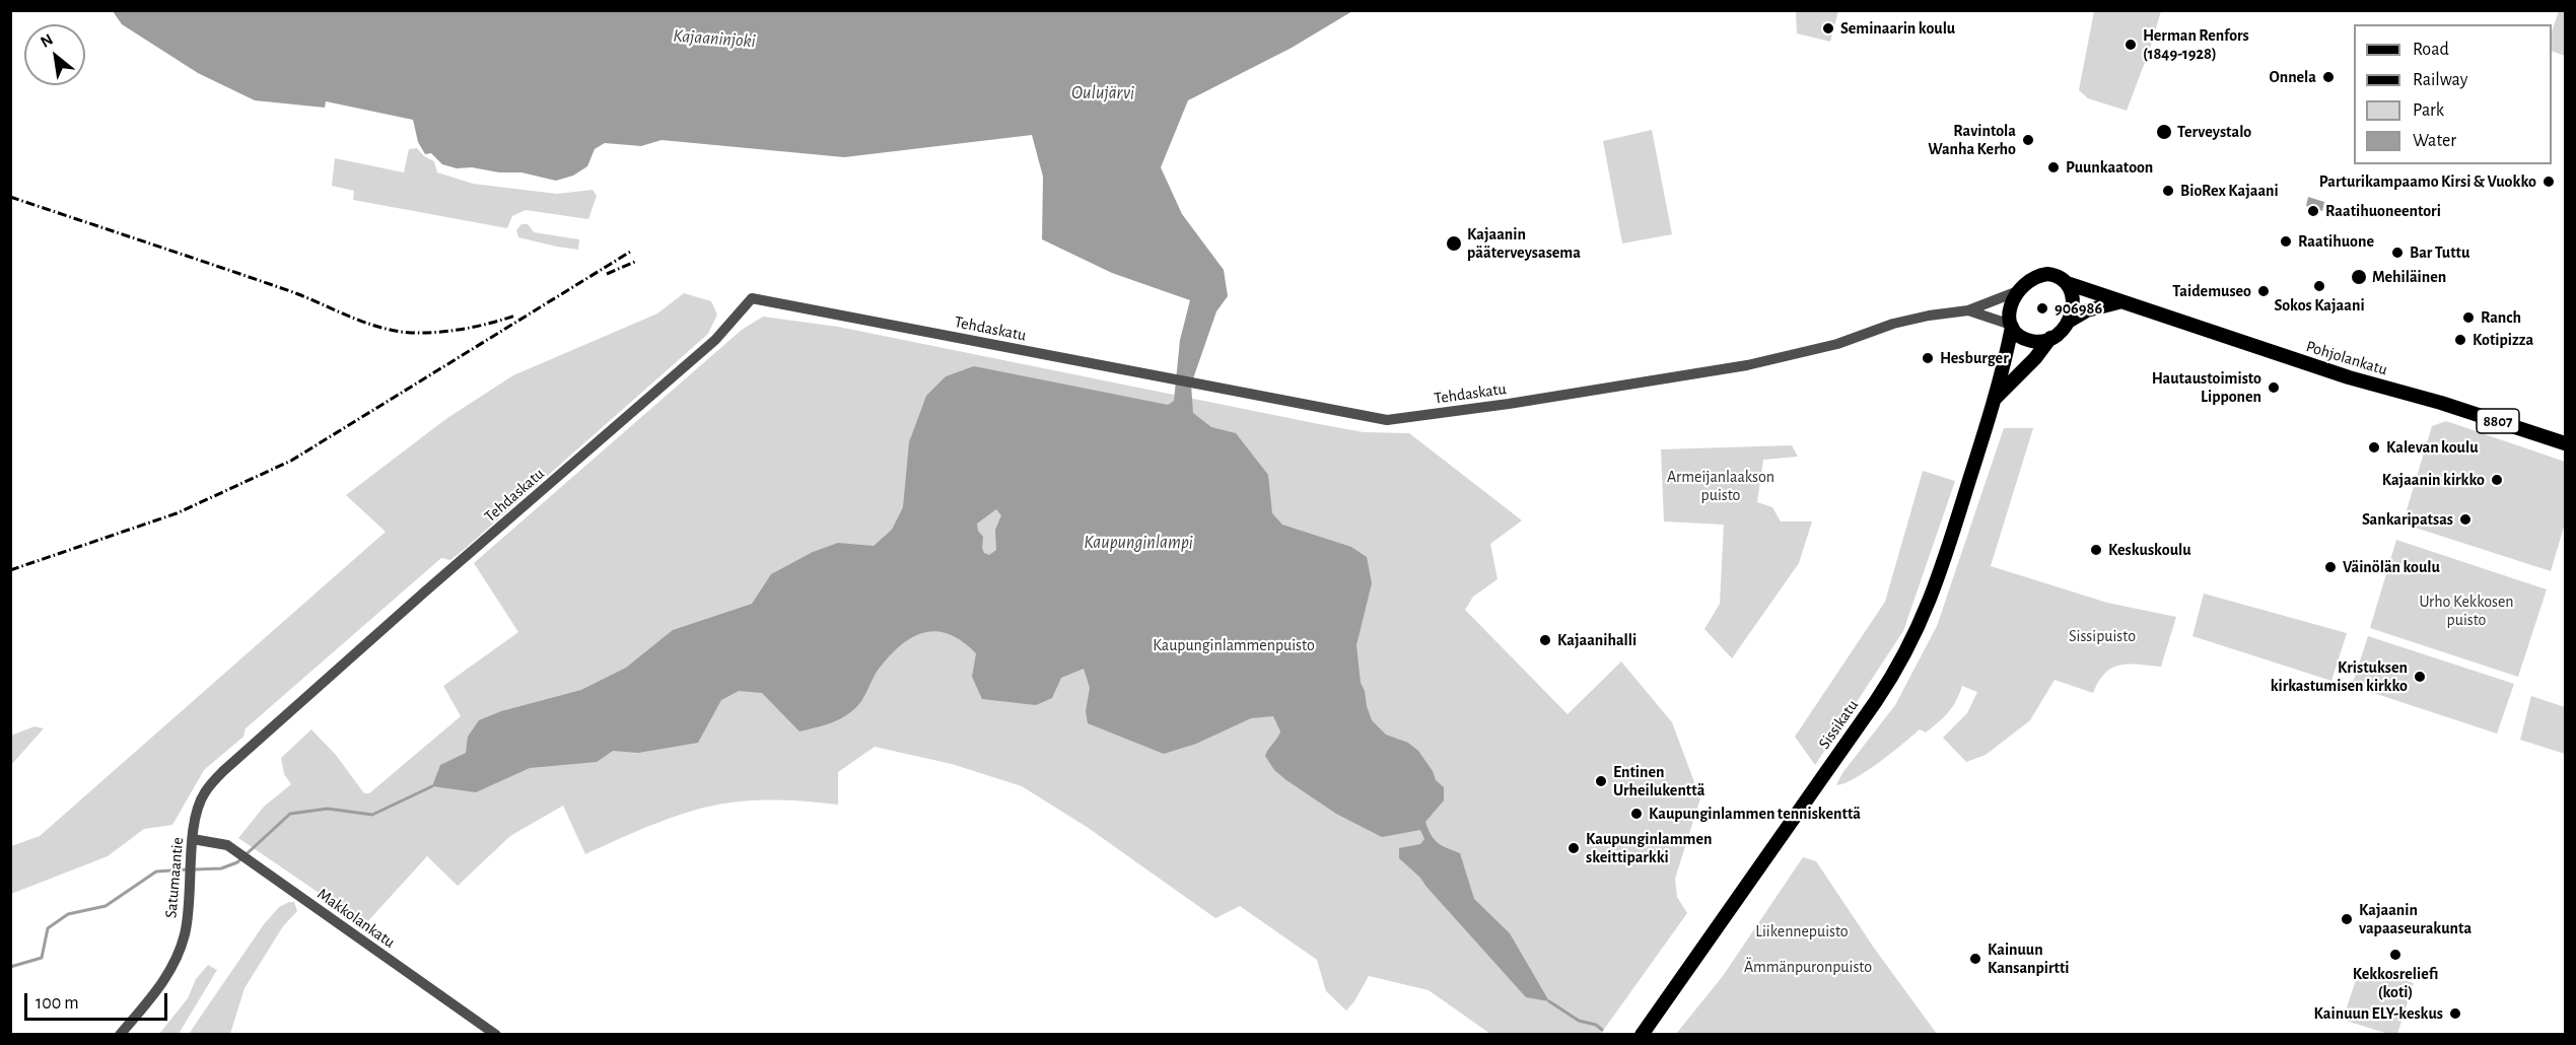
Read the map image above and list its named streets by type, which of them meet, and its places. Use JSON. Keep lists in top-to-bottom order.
{
  "streets": {
    "main road": ["Pohjolankatu", "8807", "Sissikatu"],
    "street": ["Tehdaskatu", "Satumaantie", "Makkolankatu"]
  },
  "crossings": [
    ["Tehdaskatu", "Pohjolankatu"],
    ["Tehdaskatu", "Sissikatu"],
    ["Tehdaskatu", "Satumaantie"],
    ["Pohjolankatu", "Sissikatu"],
    ["Satumaantie", "Makkolankatu"]
  ],
  "water": ["Kajaaninjoki", "Oulujärvi", "Kaupunginlampi"],
  "parks": [
    "Armeijanlaakson puisto",
    "Urho Kekkosen puisto",
    "Sissipuisto",
    "Kaupunginlammenpuisto",
    "Liikennepuisto",
    "Ämmänpuronpuisto"
  ],
  "places": [
    "Seminaarin koulu",
    "Herman Renfors (1849-1928)",
    "Onnela",
    "Terveystalo",
    "Ravintola Wanha Kerho",
    "Puunkaatoon",
    "Parturikampaamo Kirsi & Vuokko",
    "BioRex Kajaani",
    "Raatihuoneentori",
    "Raatihuone",
    "Kajaanin pääterveysasema",
    "Bar Tuttu",
    "Mehiläinen",
    "Sokos Kajaani",
    "Taidemuseo",
    "906986",
    "Ranch",
    "Kotipizza",
    "Hesburger",
    "Hautaustoimisto Lipponen",
    "Kalevan koulu",
    "Kajaanin kirkko",
    "Sankaripatsas",
    "Keskuskoulu",
    "Väinölän koulu",
    "Kajaanihalli",
    "Kristuksen kirkastumisen kirkko",
    "Entinen Urheilukenttä",
    "Kaupunginlammen tenniskenttä",
    "Kaupunginlammen skeittiparkki",
    "Kajaanin vapaaseurakunta",
    "Kekkosreliefi (koti)",
    "Kainuun Kansanpirtti",
    "Kainuun ELY-keskus"
  ],
  "legend": [
    "Road",
    "Railway",
    "Park",
    "Water"
  ],
  "scale_bar": "100 m",
  "north": "top left"
}
